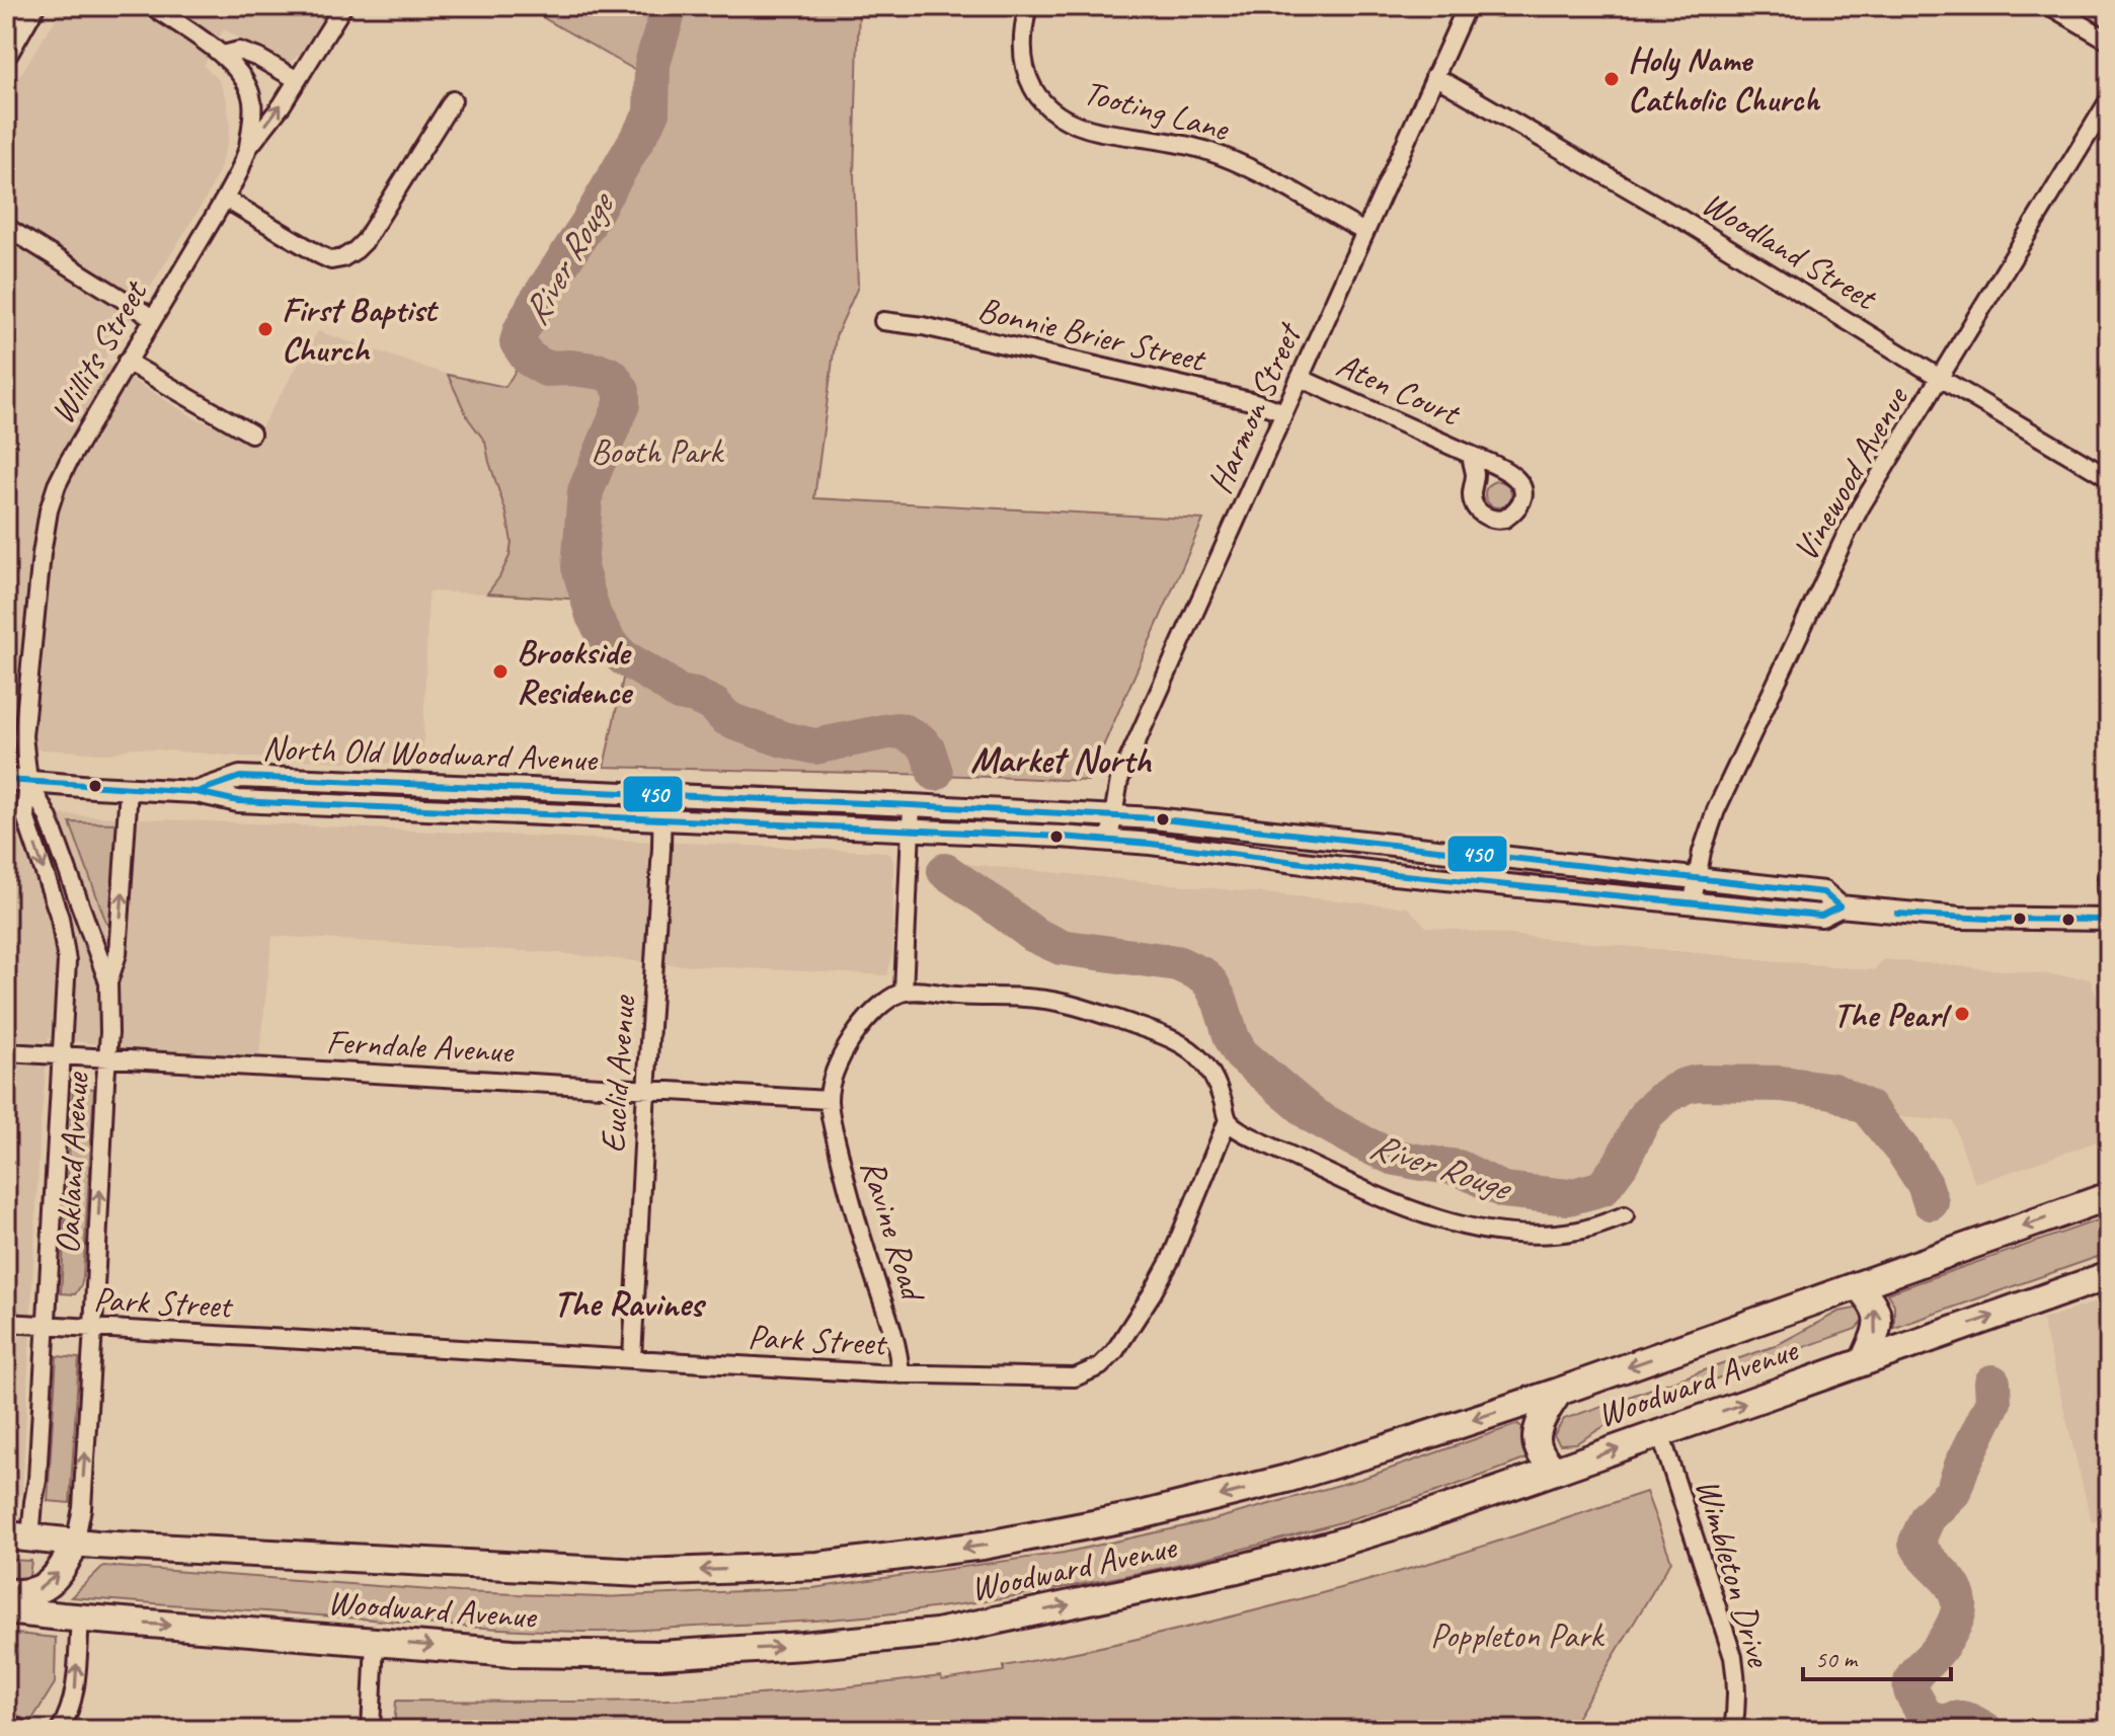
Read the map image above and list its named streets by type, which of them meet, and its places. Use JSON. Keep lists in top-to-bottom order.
{
  "streets": {
    "main road": ["Woodward Avenue"],
    "street": [
      "Tooting Lane",
      "Woodland Street",
      "Bonnie Brier Street",
      "Willits Street",
      "Aten Court",
      "Harmon Street",
      "Vinewood Avenue",
      "North Old Woodward Avenue",
      "Ferndale Avenue",
      "Euclid Avenue",
      "Oakland Avenue",
      "Ravine Road",
      "Park Street",
      "Wimbleton Drive"
    ]
  },
  "crossings": [
    ["Tooting Lane", "Harmon Street"],
    ["Woodland Street", "Harmon Street"],
    ["Woodland Street", "Vinewood Avenue"],
    ["Bonnie Brier Street", "Harmon Street"],
    ["Willits Street", "North Old Woodward Avenue"],
    ["Willits Street", "Oakland Avenue"],
    ["Aten Court", "Harmon Street"],
    ["Harmon Street", "North Old Woodward Avenue"],
    ["Vinewood Avenue", "North Old Woodward Avenue"],
    ["North Old Woodward Avenue", "Euclid Avenue"],
    ["North Old Woodward Avenue", "Oakland Avenue"],
    ["Ferndale Avenue", "Euclid Avenue"],
    ["Ferndale Avenue", "Oakland Avenue"],
    ["Ferndale Avenue", "Ravine Road"],
    ["Euclid Avenue", "Park Street"],
    ["Oakland Avenue", "Park Street"],
    ["Oakland Avenue", "Woodward Avenue"],
    ["Ravine Road", "Park Street"],
    ["Woodward Avenue", "Wimbleton Drive"]
  ],
  "districts": ["Market North", "The Ravines"],
  "water": ["River Rouge"],
  "parks": ["Booth Park", "Poppleton Park"],
  "places": [
    "Holy Name Catholic Church",
    "First Baptist Church",
    "Brookside Residence",
    "The Pearl"
  ],
  "lines": ["transit line 450"],
  "scale_bar": "50 m"
}
